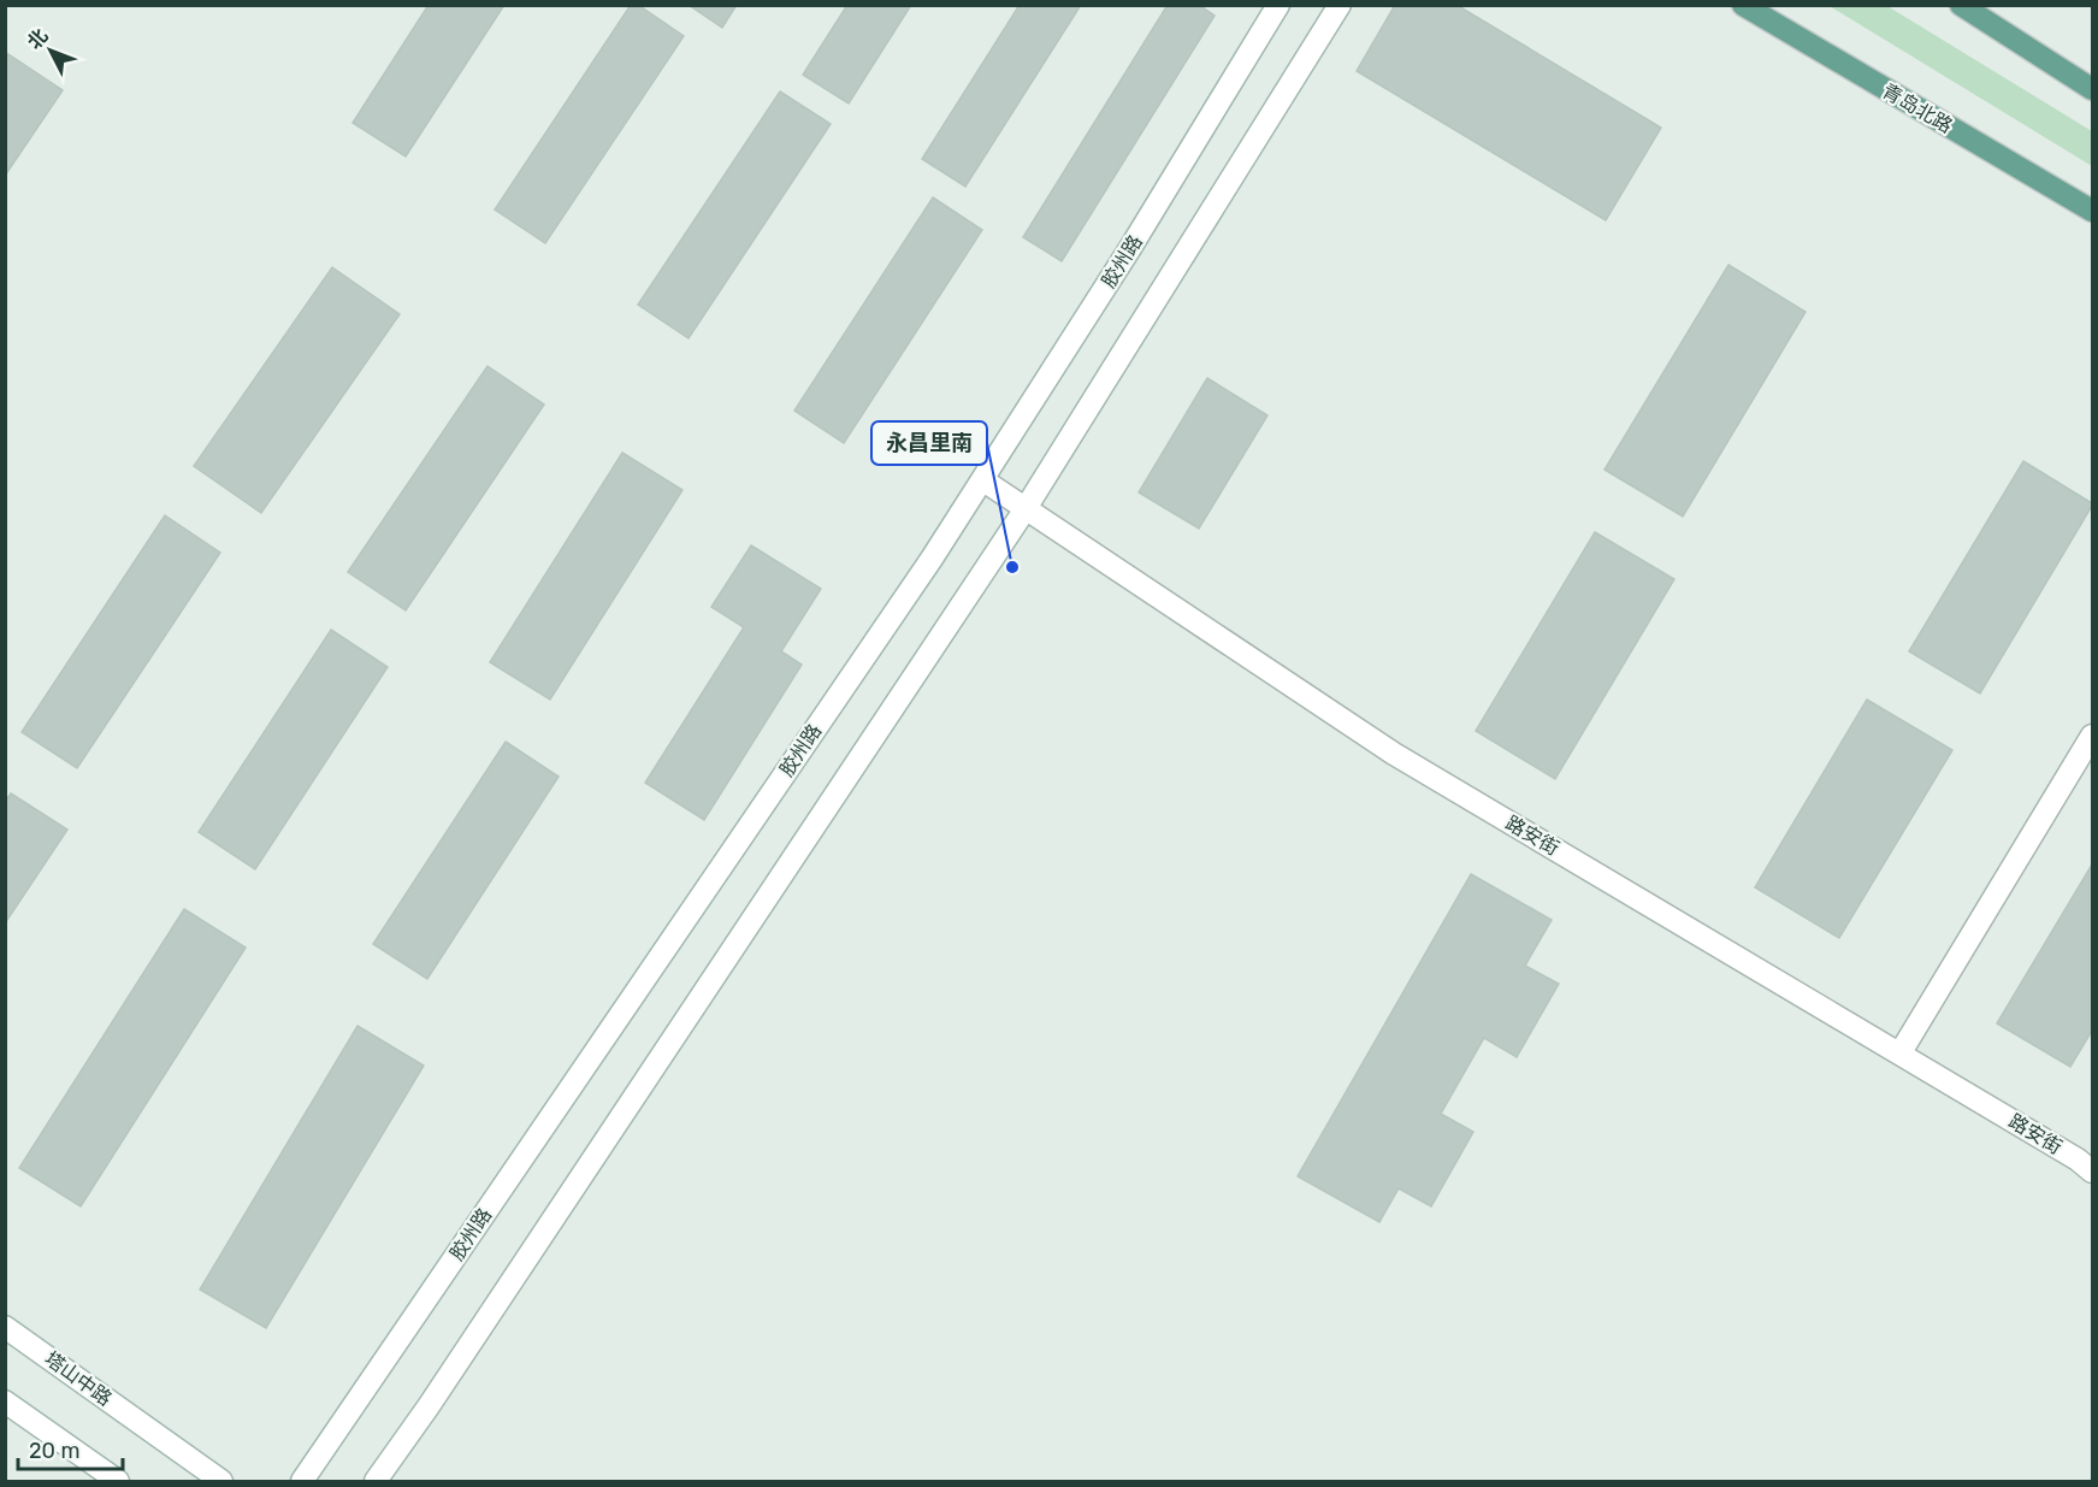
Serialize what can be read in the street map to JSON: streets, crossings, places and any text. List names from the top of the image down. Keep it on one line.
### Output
{"streets":{"main road":["青岛北路","胶州路","路安街","塔山中路"]},"crossings":[["胶州路","路安街"]],"places":["永昌里南"],"scale_bar":"20 m","north":"top left"}
